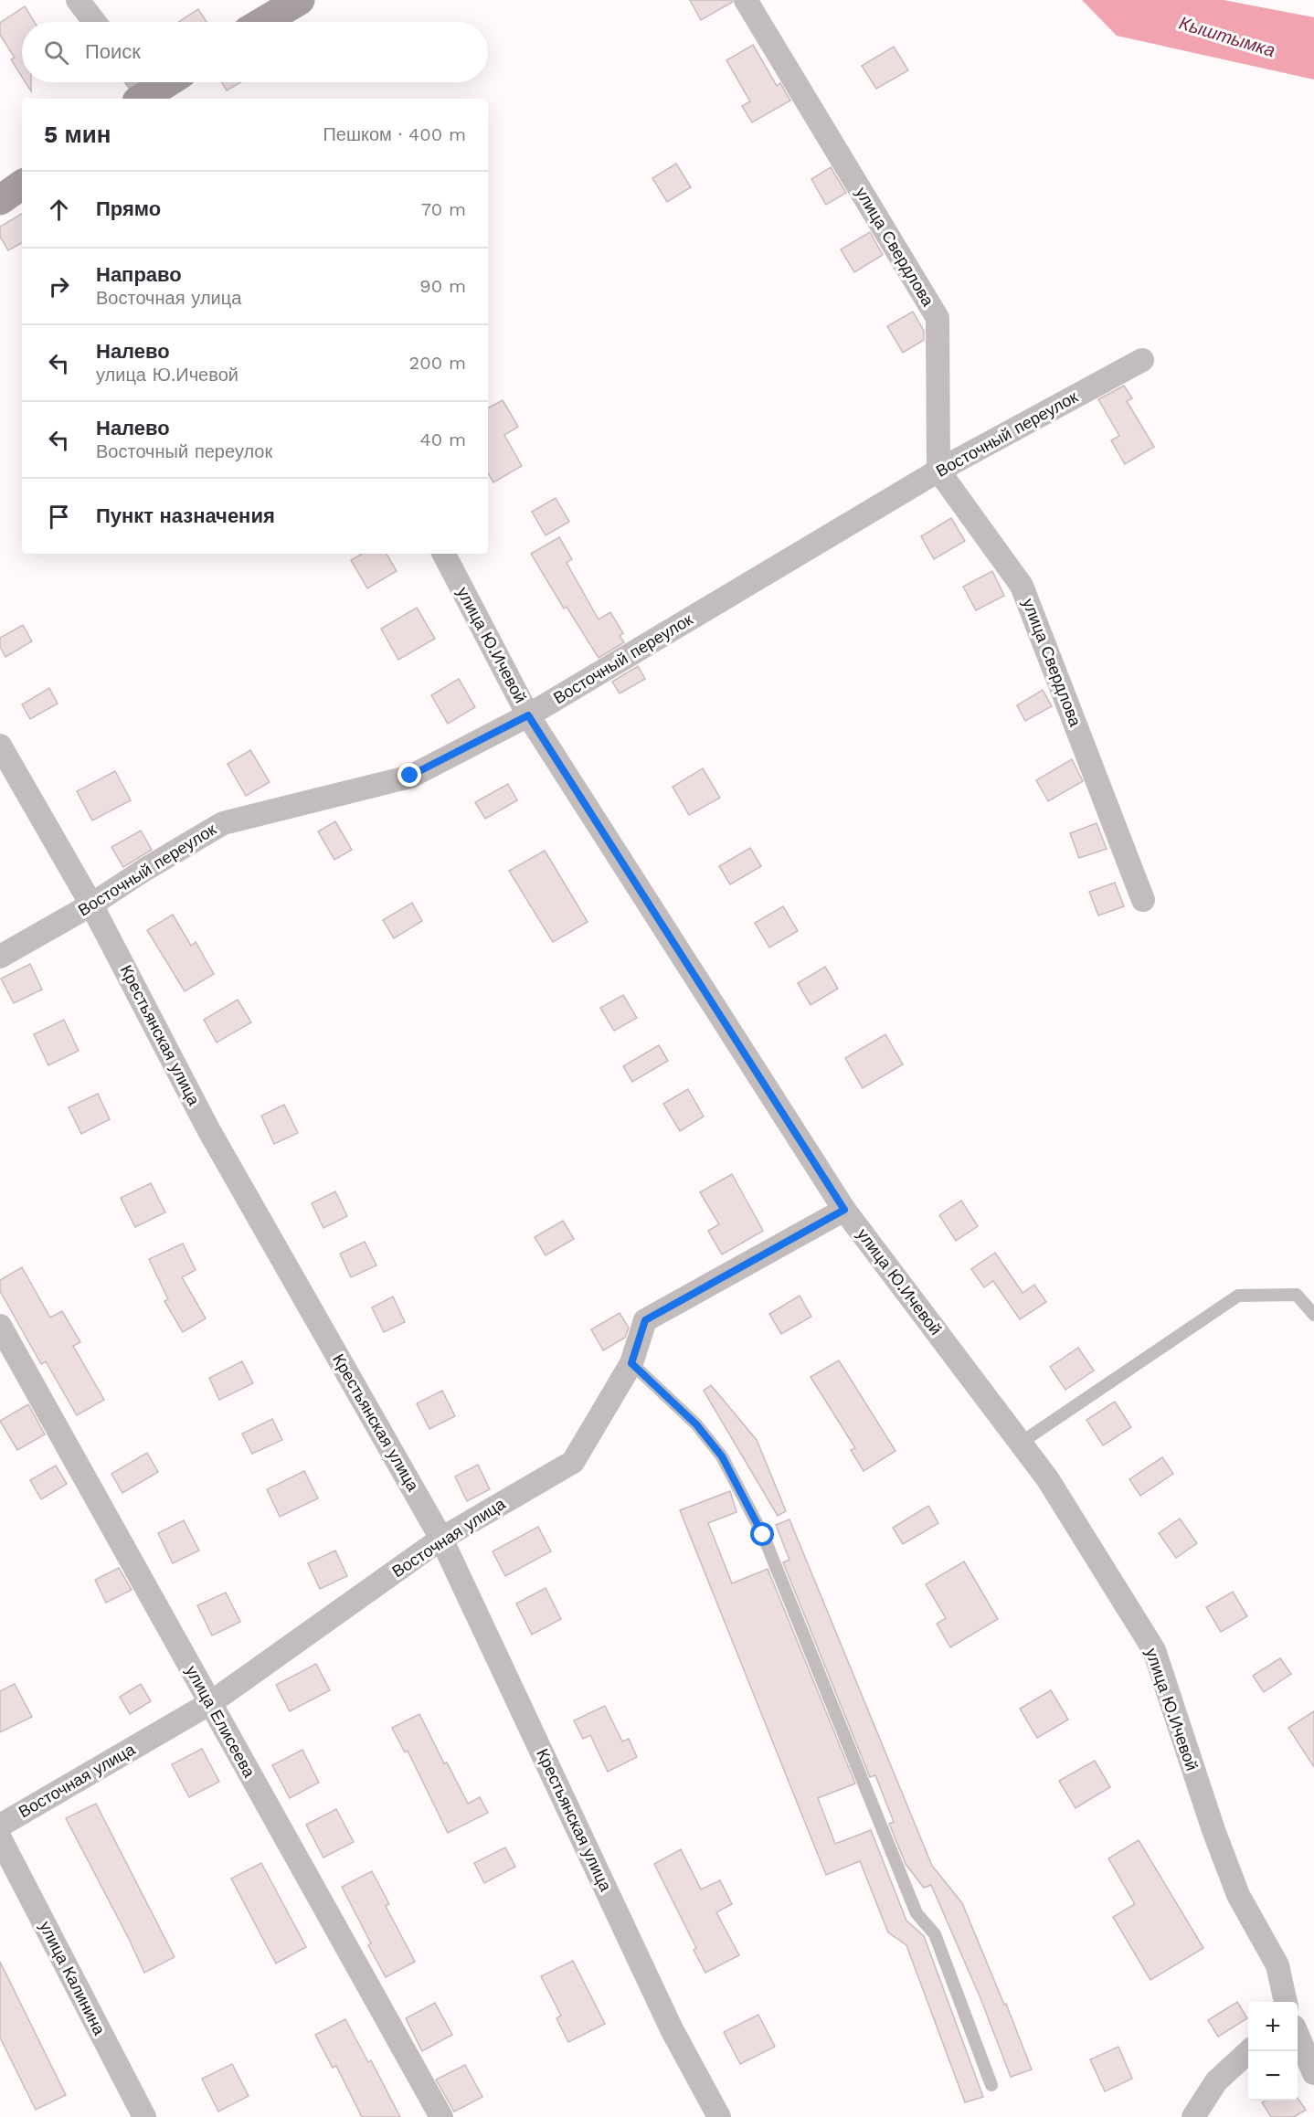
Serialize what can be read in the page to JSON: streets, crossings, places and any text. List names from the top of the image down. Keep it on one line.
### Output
{"streets":{"street":["улица Свердлова","Восточный переулок","улица Ю.Ичевой","Крестьянская улица","Восточная улица","улица Елисеева","улица Калинина"]},"crossings":[["улица Свердлова","Восточный переулок"],["Восточный переулок","улица Ю.Ичевой"],["Восточный переулок","Крестьянская улица"],["улица Ю.Ичевой","Восточная улица"],["Крестьянская улица","Восточная улица"],["Восточная улица","улица Елисеева"]],"water":["Кыштымка"],"page":{"search":"Поиск","heading":["5 мин","Пешком · 400 m"],"list":[["Прямо","70 m"],["Направо","Восточная улица","90 m"],["Налево","улица Ю.Ичевой","200 m"],["Налево","Восточный переулок","40 m"],"Пункт назначения"],"map_buttons":["+","−"]}}
